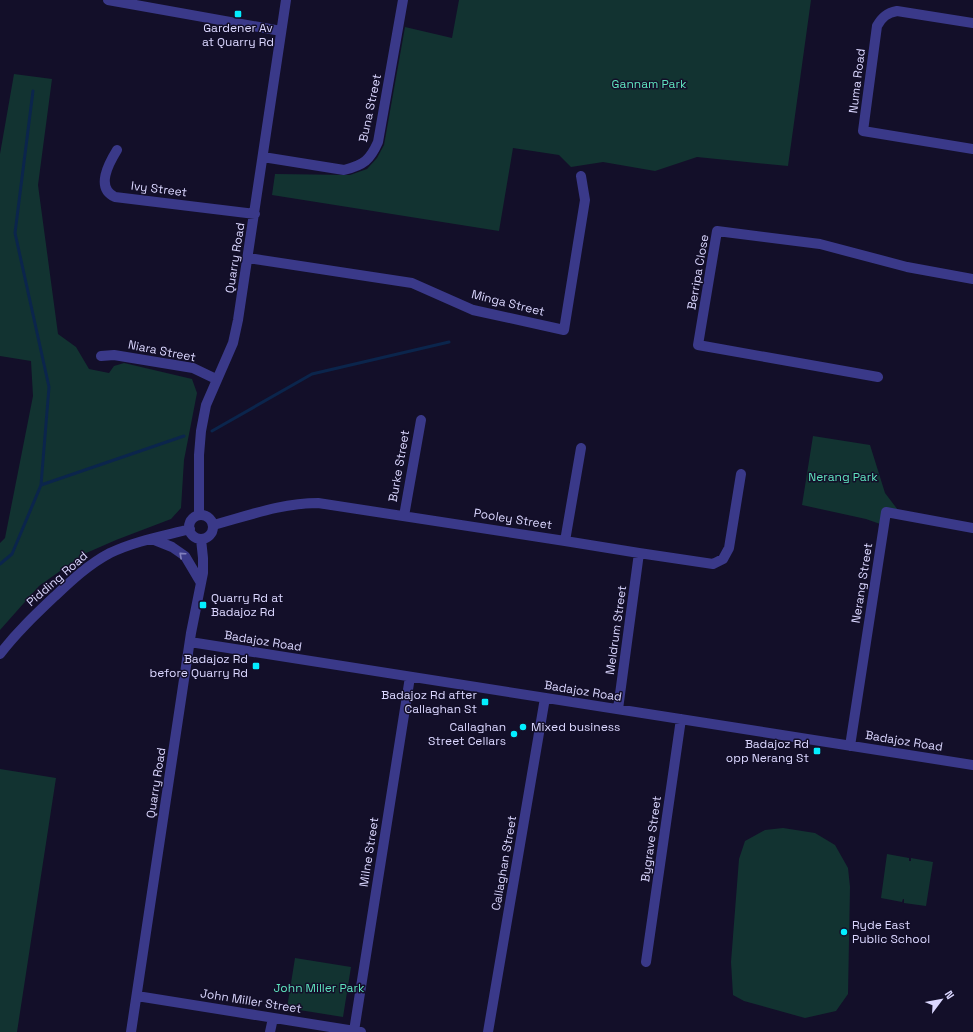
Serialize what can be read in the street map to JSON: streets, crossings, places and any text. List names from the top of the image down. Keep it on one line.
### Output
{"streets":{"street":["Numa Road","Buna Street","Ivy Street","Quarry Road","Berripa Close","Minga Street","Niara Street","Burke Street","Pooley Street","Pidding Road","Nerang Street","Meldrum Street","Badajoz Road","Bygrave Street","Milne Street","Callaghan Street","John Miller Street"]},"crossings":[["Buna Street","Quarry Road"],["Ivy Street","Quarry Road"],["Quarry Road","Minga Street"],["Quarry Road","Niara Street"],["Quarry Road","Pooley Street"],["Quarry Road","Pidding Road"],["Quarry Road","Badajoz Road"],["Quarry Road","John Miller Street"],["Burke Street","Pooley Street"],["Pooley Street","Pidding Road"],["Pooley Street","Meldrum Street"],["Nerang Street","Badajoz Road"],["Meldrum Street","Badajoz Road"],["Badajoz Road","Bygrave Street"],["Badajoz Road","Milne Street"],["Badajoz Road","Callaghan Street"],["Milne Street","John Miller Street"]],"parks":["Gannam Park","Nerang Park","John Miller Park"],"places":{"transit":["Gardener Av at Quarry Rd","Quarry Rd at Badajoz Rd","Badajoz Rd before Quarry Rd","Badajoz Rd after Callaghan St","Badajoz Rd opp Nerang St"],"other":["Mixed business","Callaghan Street Cellars","Ryde East Public School"]},"north":"top right"}
